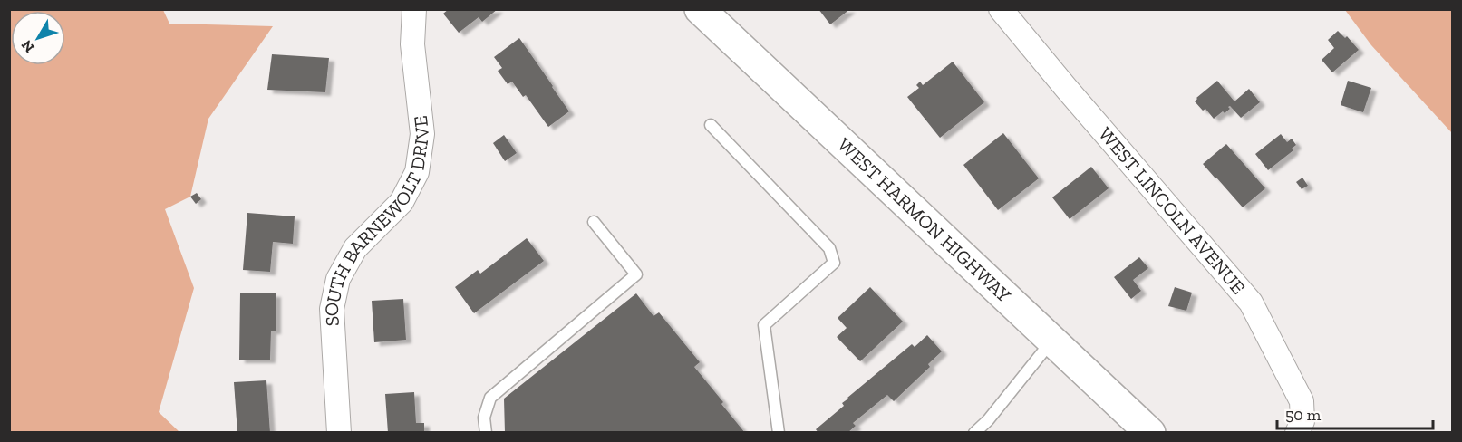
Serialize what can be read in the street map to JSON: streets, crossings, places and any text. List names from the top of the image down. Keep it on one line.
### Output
{"streets":{"main road":["WEST HARMON HIGHWAY"],"street":["WEST LINCOLN AVENUE","SOUTH BARNEWOLT DRIVE"]},"scale_bar":"50 m","north":"bottom left"}
